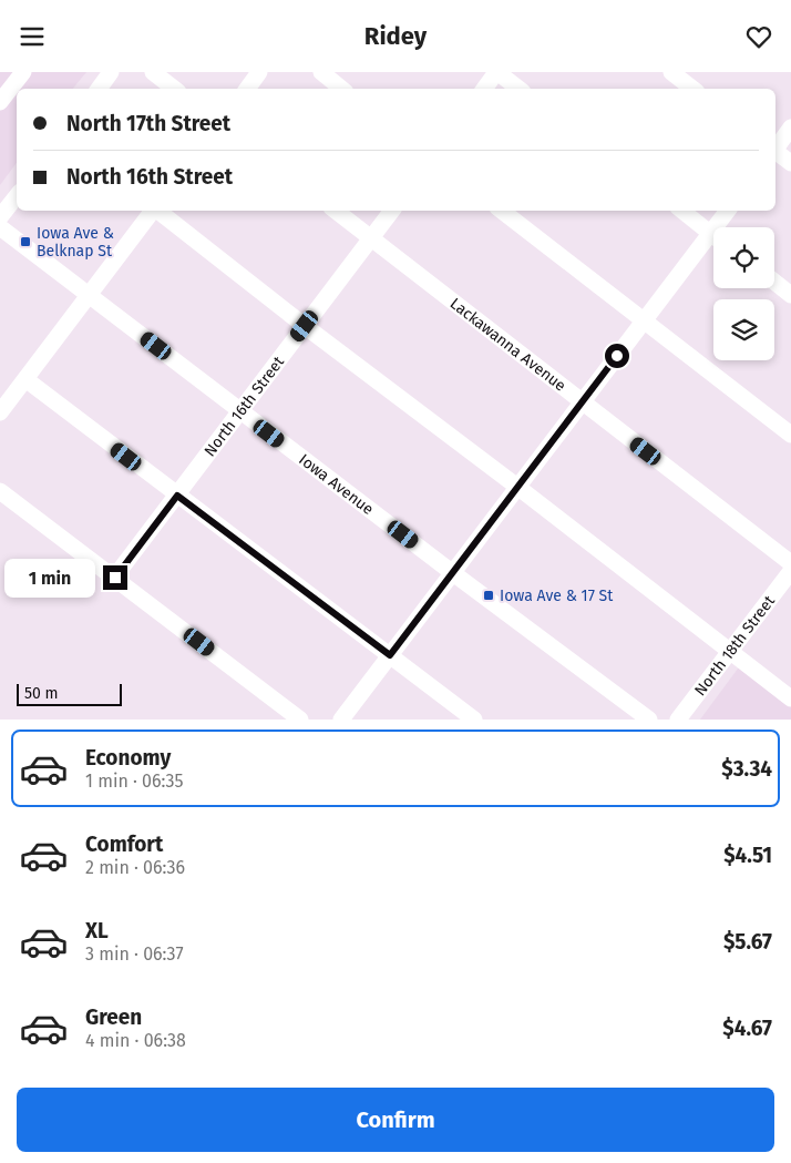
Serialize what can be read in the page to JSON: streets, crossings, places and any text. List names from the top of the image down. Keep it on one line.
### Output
{"streets":{"street":["Lackawanna Avenue","North 16th Street","Iowa Avenue","North 18th Street"]},"crossings":[["Lackawanna Avenue","North 16th Street"],["North 16th Street","Iowa Avenue"]],"places":{"transit":["Iowa Ave & Belknap St","Iowa Ave & 17 St"]},"scale_bar":"50 m","page":{"header":"Ridey","banner":["North 17th Street","North 16th Street"],"bubble":"1 min","scale":"50 m","list":[{"name":"Economy","note":"1 min · 06:35","value":"$3.34"},{"name":"Comfort","note":"2 min · 06:36","value":"$4.51"},{"name":"XL","note":"3 min · 06:37","value":"$5.67"},{"name":"Green","note":"4 min · 06:38","value":"$4.67"}],"buttons":"Confirm"}}
